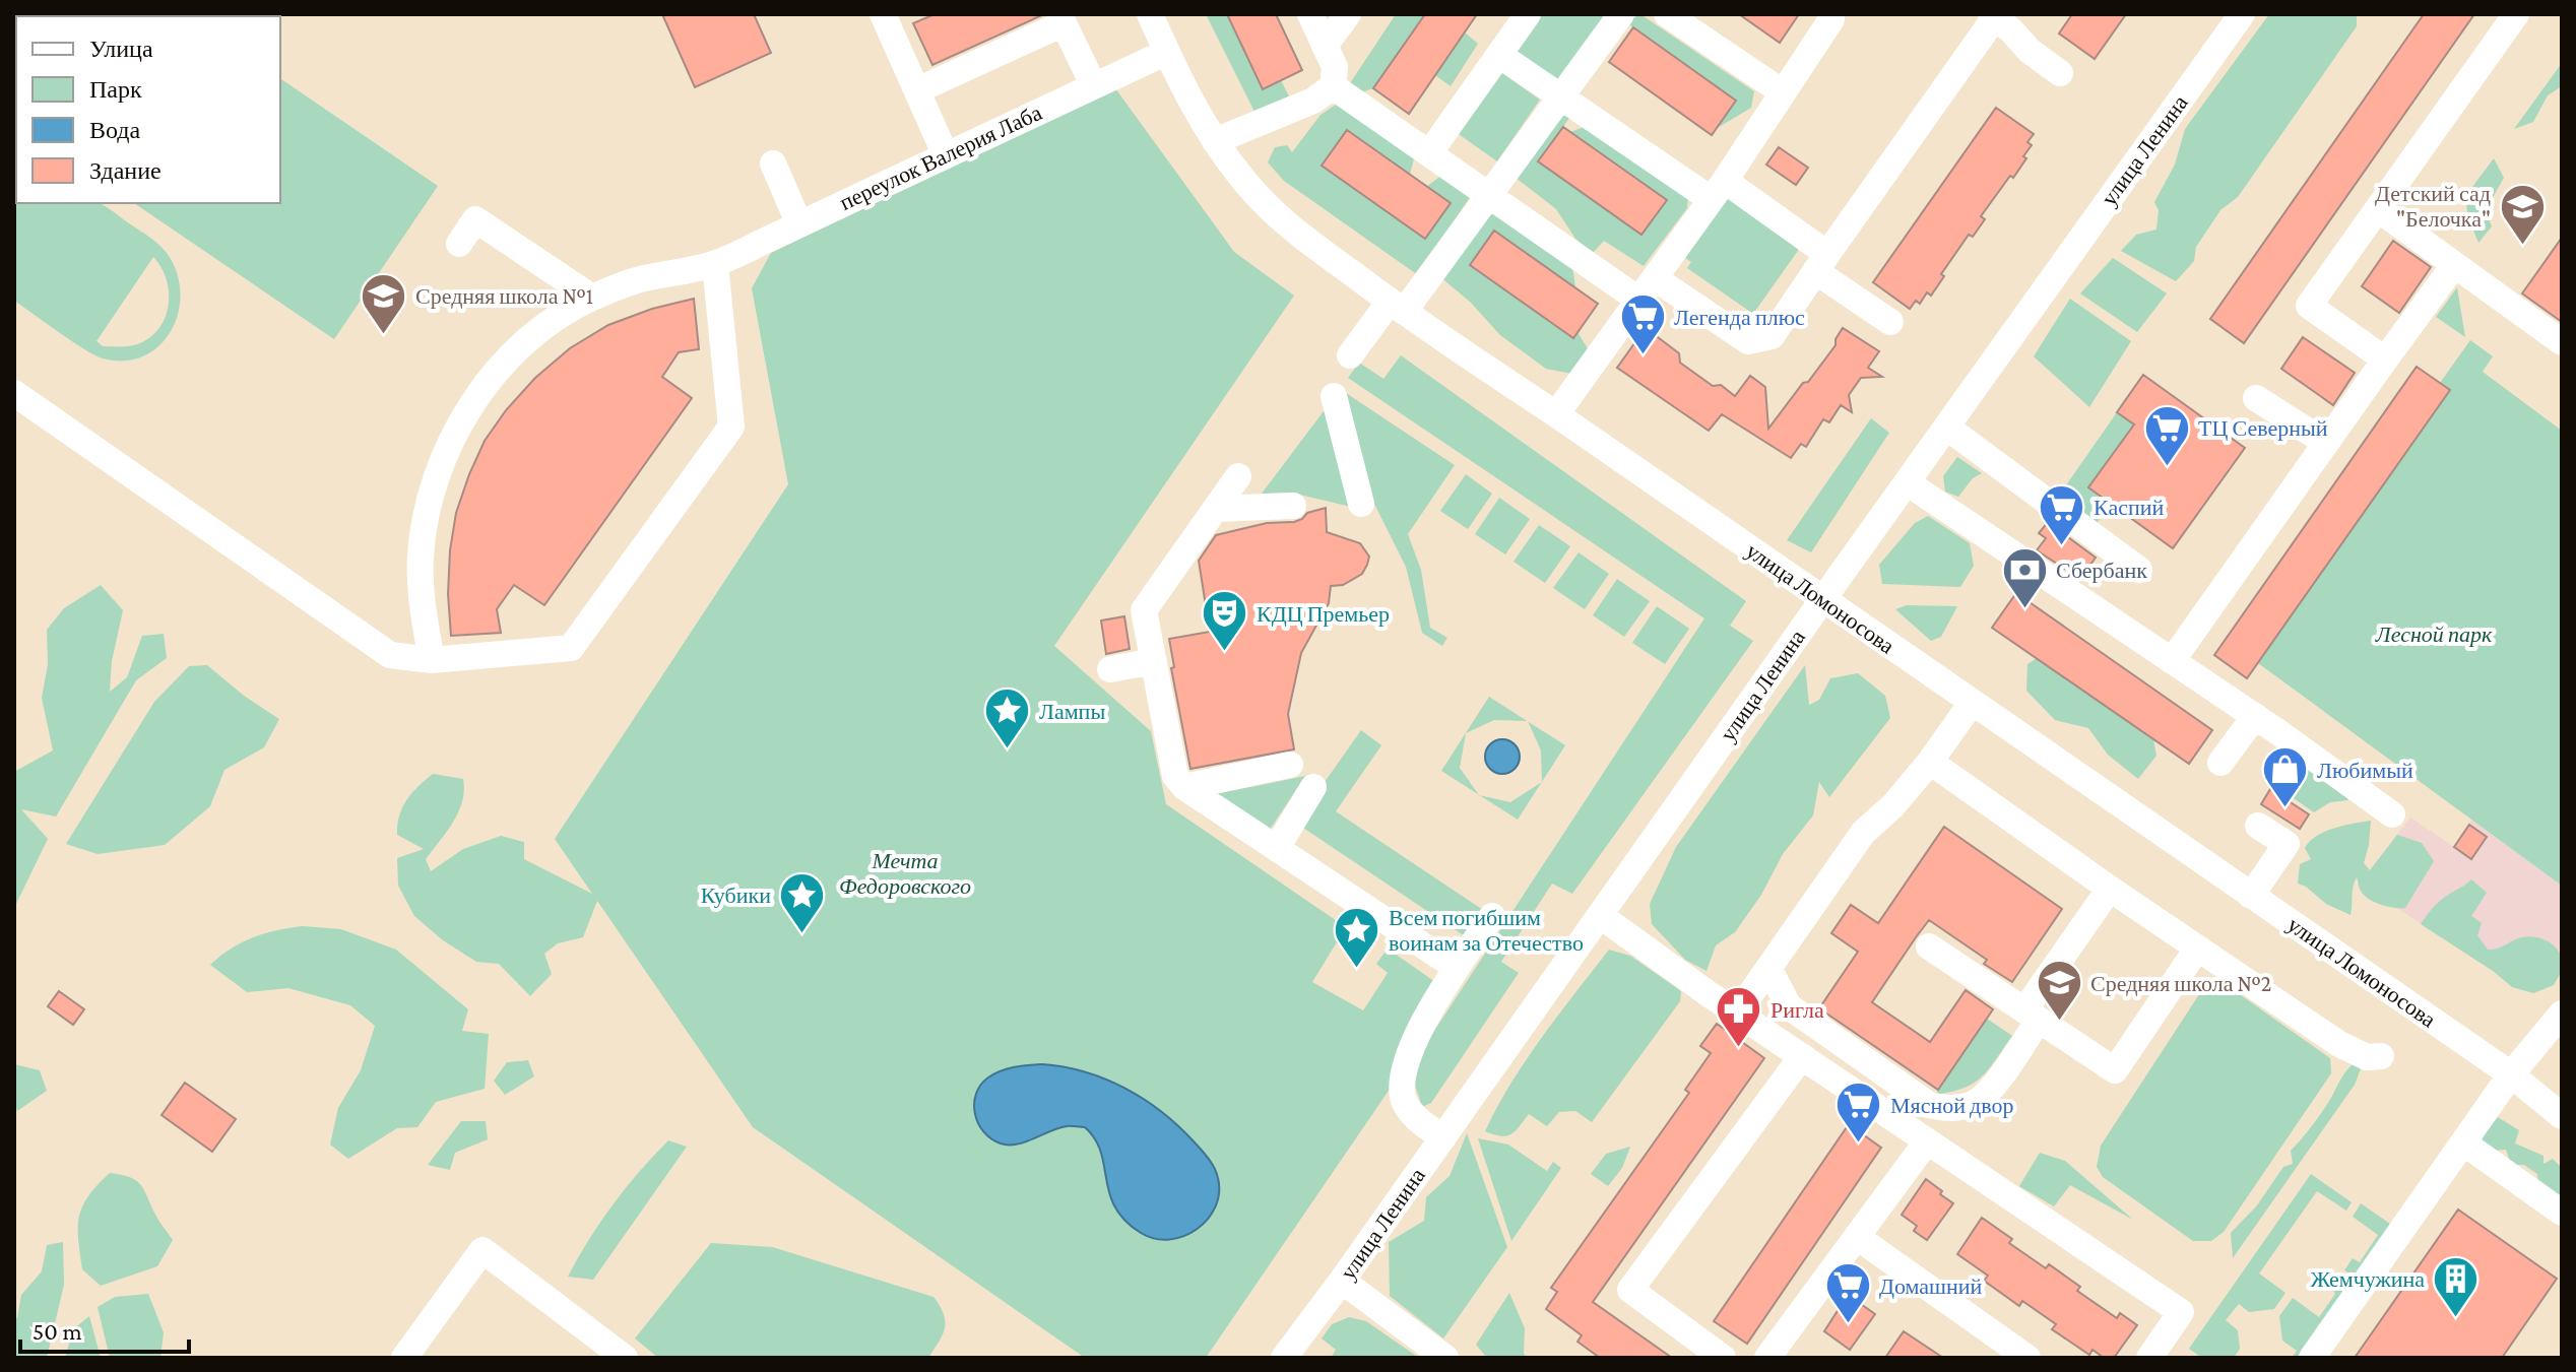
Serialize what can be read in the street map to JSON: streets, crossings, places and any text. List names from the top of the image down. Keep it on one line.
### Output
{"streets":{"street":["улица Ленина","переулок Валерия Лаба","улица Ломоносова"]},"crossings":[["улица Ленина","улица Ломоносова"],["переулок Валерия Лаба","улица Ломоносова"]],"parks":["Лесной парк","Мечта Федоровского"],"places":{"school or university":["Детский сад \"Белочка\"","Средняя школа №1","Средняя школа №2"],"supermarket":["Легенда плюс","ТЦ Северный","Каспий","Мясной двор","Домашний"],"bank":["Сбербанк"],"theatre":["КДЦ Премьер"],"place":["Лампы","Кубики","Всем погибшим воинам за Отечество"],"shop":["Любимый"],"pharmacy":["Ригла"],"building":["Жемчужина"]},"legend":["Улица","Парк","Вода","Здание"],"scale_bar":"50 m"}
